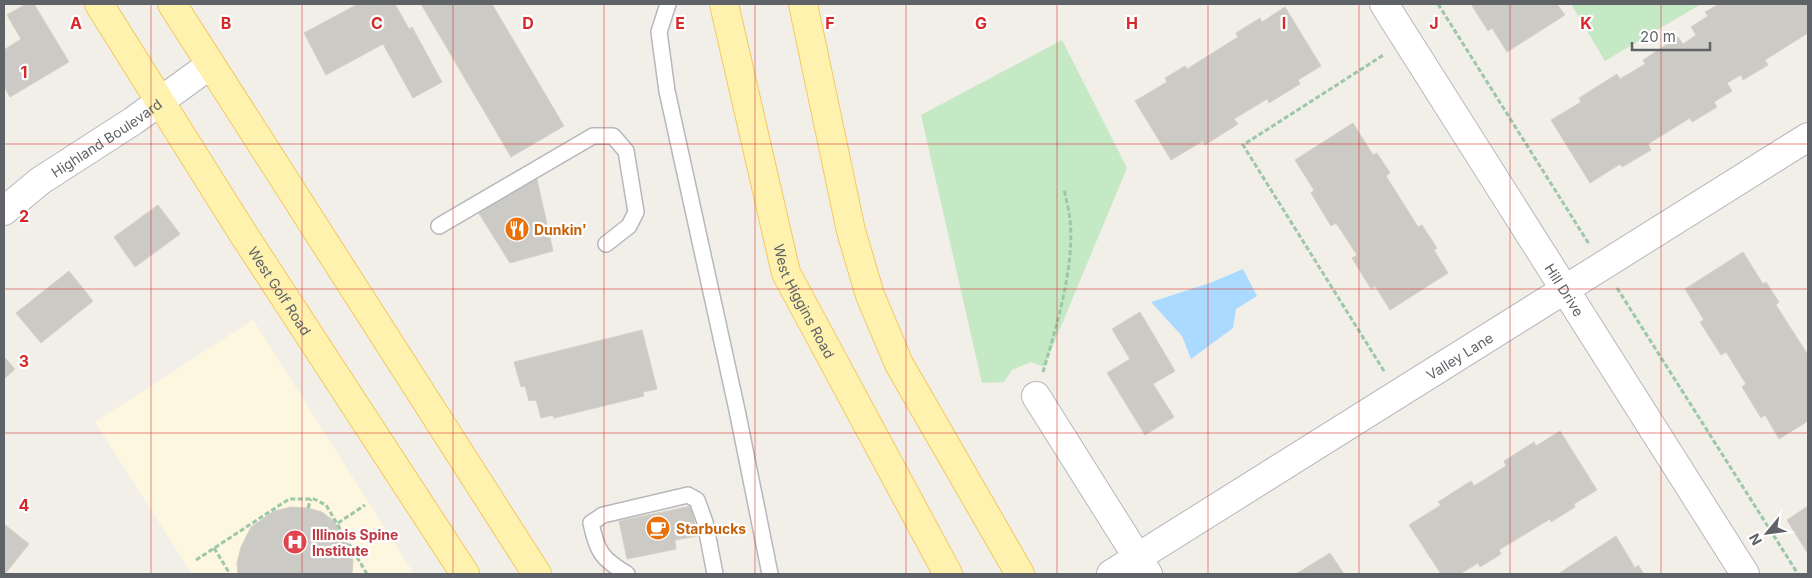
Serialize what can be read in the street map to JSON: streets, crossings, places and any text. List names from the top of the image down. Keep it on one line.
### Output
{"streets":{"main road":["West Golf Road","West Higgins Road"],"street":["Highland Boulevard","Hill Drive","Valley Lane"]},"crossings":[["Highland Boulevard","West Golf Road"],["Hill Drive","Valley Lane"]],"places":{"restaurant":["Dunkin'"],"cafe":["Starbucks"],"hospital":["Illinois Spine Institute"]},"scale_bar":"20 m","north":"bottom left","grid":{"columns":["A","B","C","D","E","F","G","H","I","J","K"],"rows":["1","2","3","4"]}}
